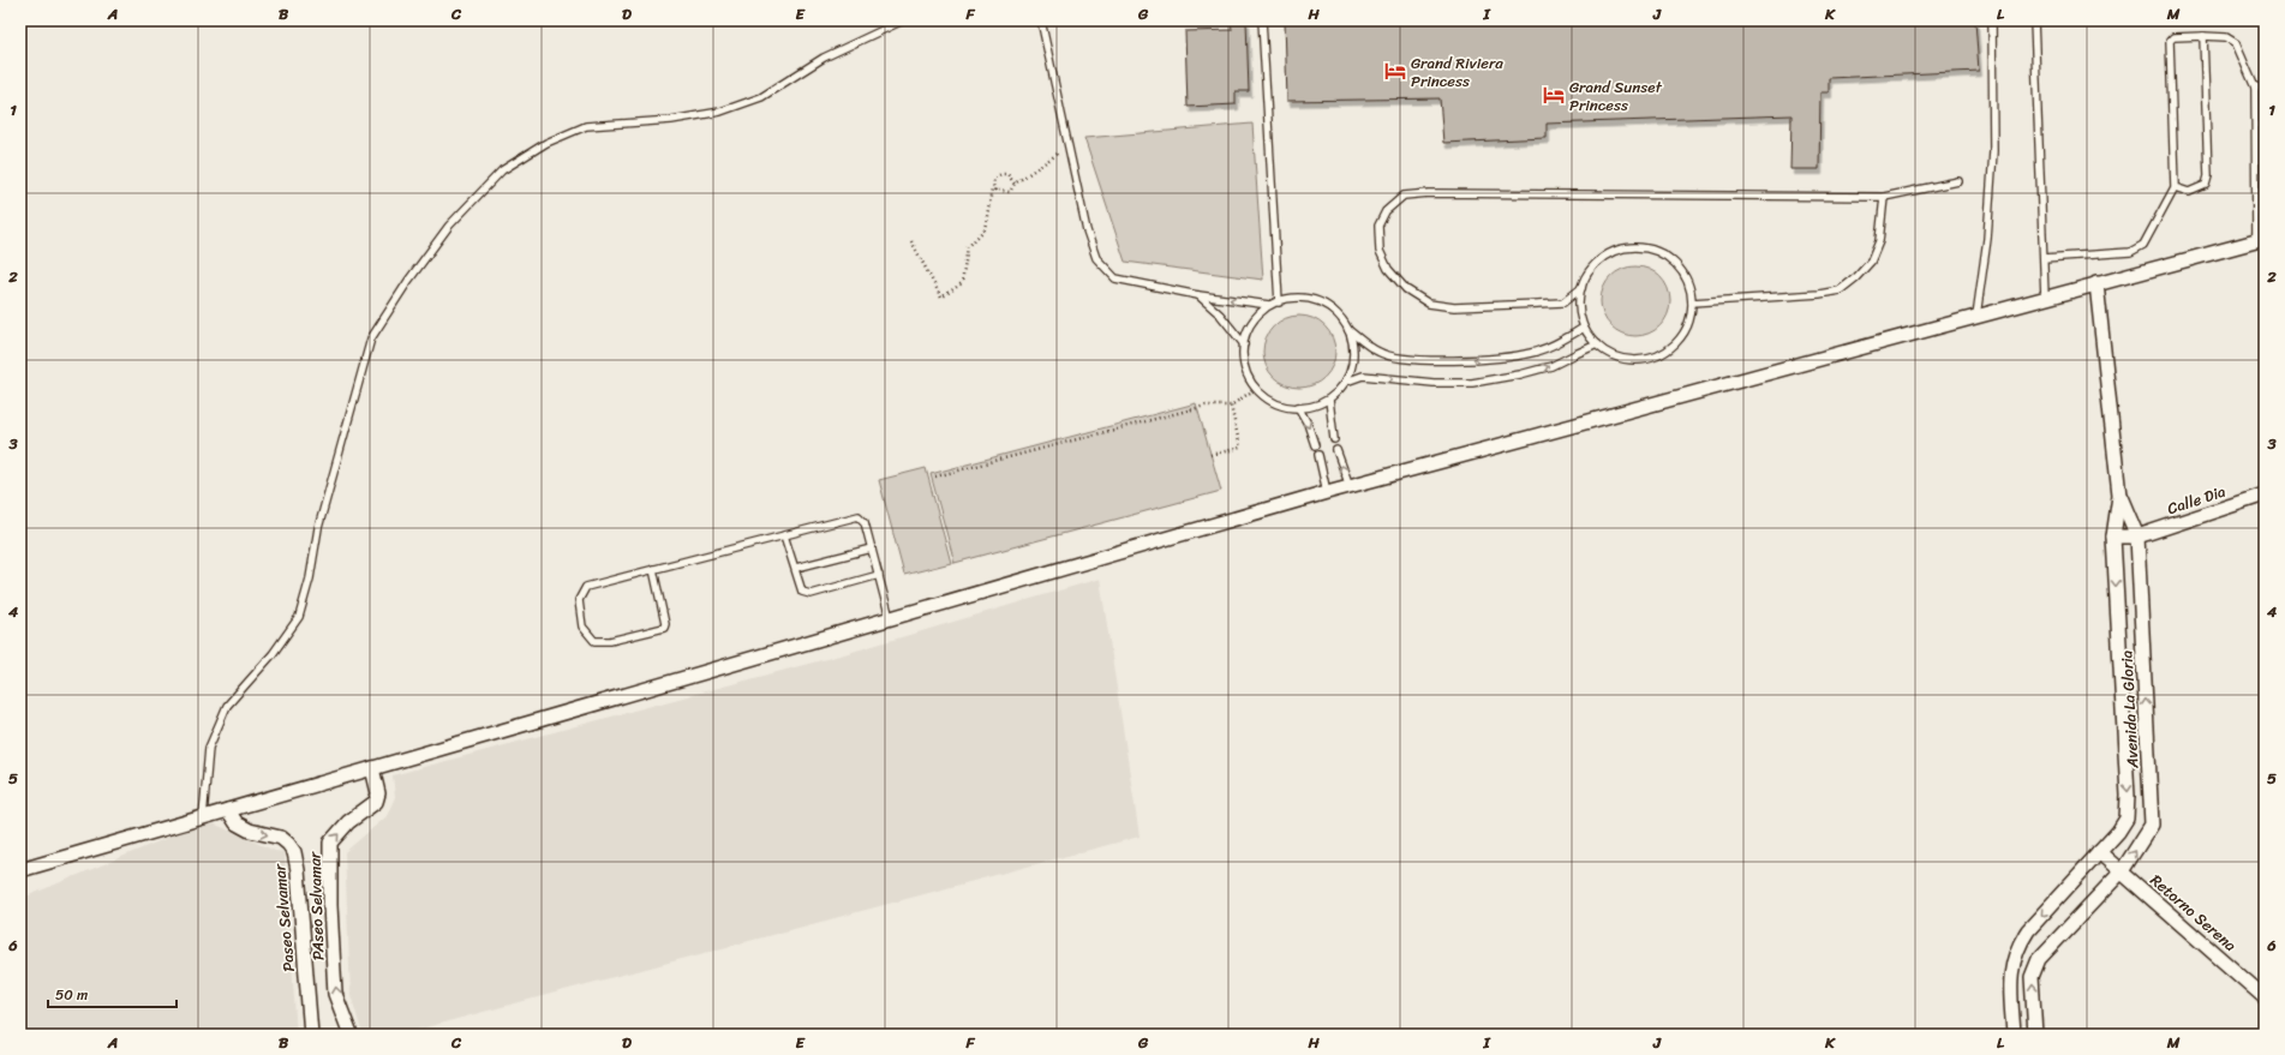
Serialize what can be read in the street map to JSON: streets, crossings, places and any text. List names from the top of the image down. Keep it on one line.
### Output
{"streets":{"street":["Calle Dia","Avenida La Gloria","PAseo Selvamar","Retorno Serena","Paseo Selvamar"]},"crossings":[["Calle Dia","Avenida La Gloria"],["Avenida La Gloria","Retorno Serena"]],"one_way":["PAseo Selvamar","Paseo Selvamar"],"places":{"hotel":["Grand Riviera Princess","Grand Sunset Princess"]},"scale_bar":"50 m","grid":{"columns":["A","B","C","D","E","F","G","H","I","J","K","L","M"],"rows":["1","2","3","4","5","6"]}}
